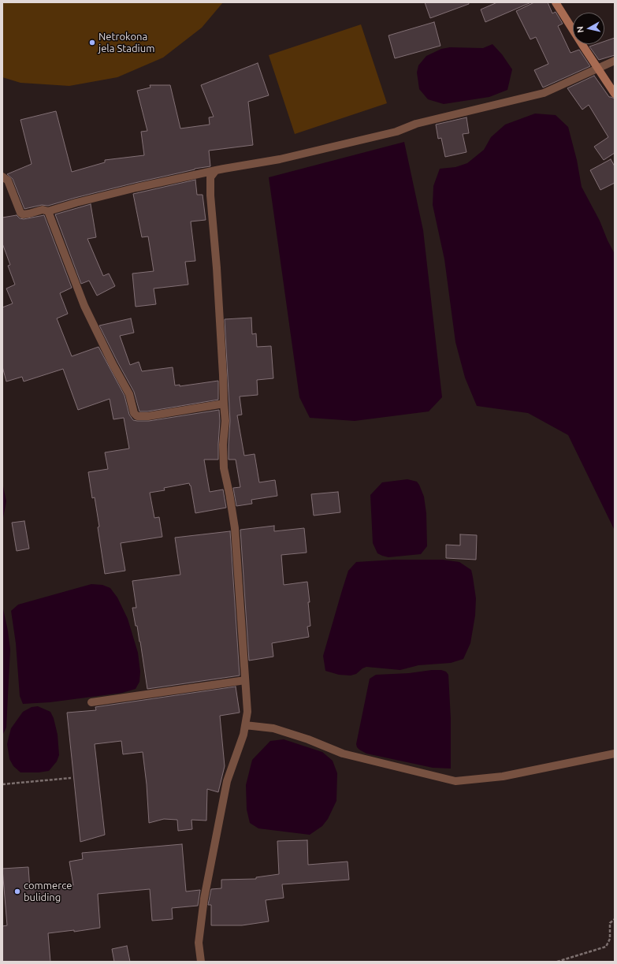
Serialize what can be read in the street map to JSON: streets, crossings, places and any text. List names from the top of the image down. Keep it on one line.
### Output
{"places":["Netrokona jela Stadium","commerce buliding"],"north":"left"}
